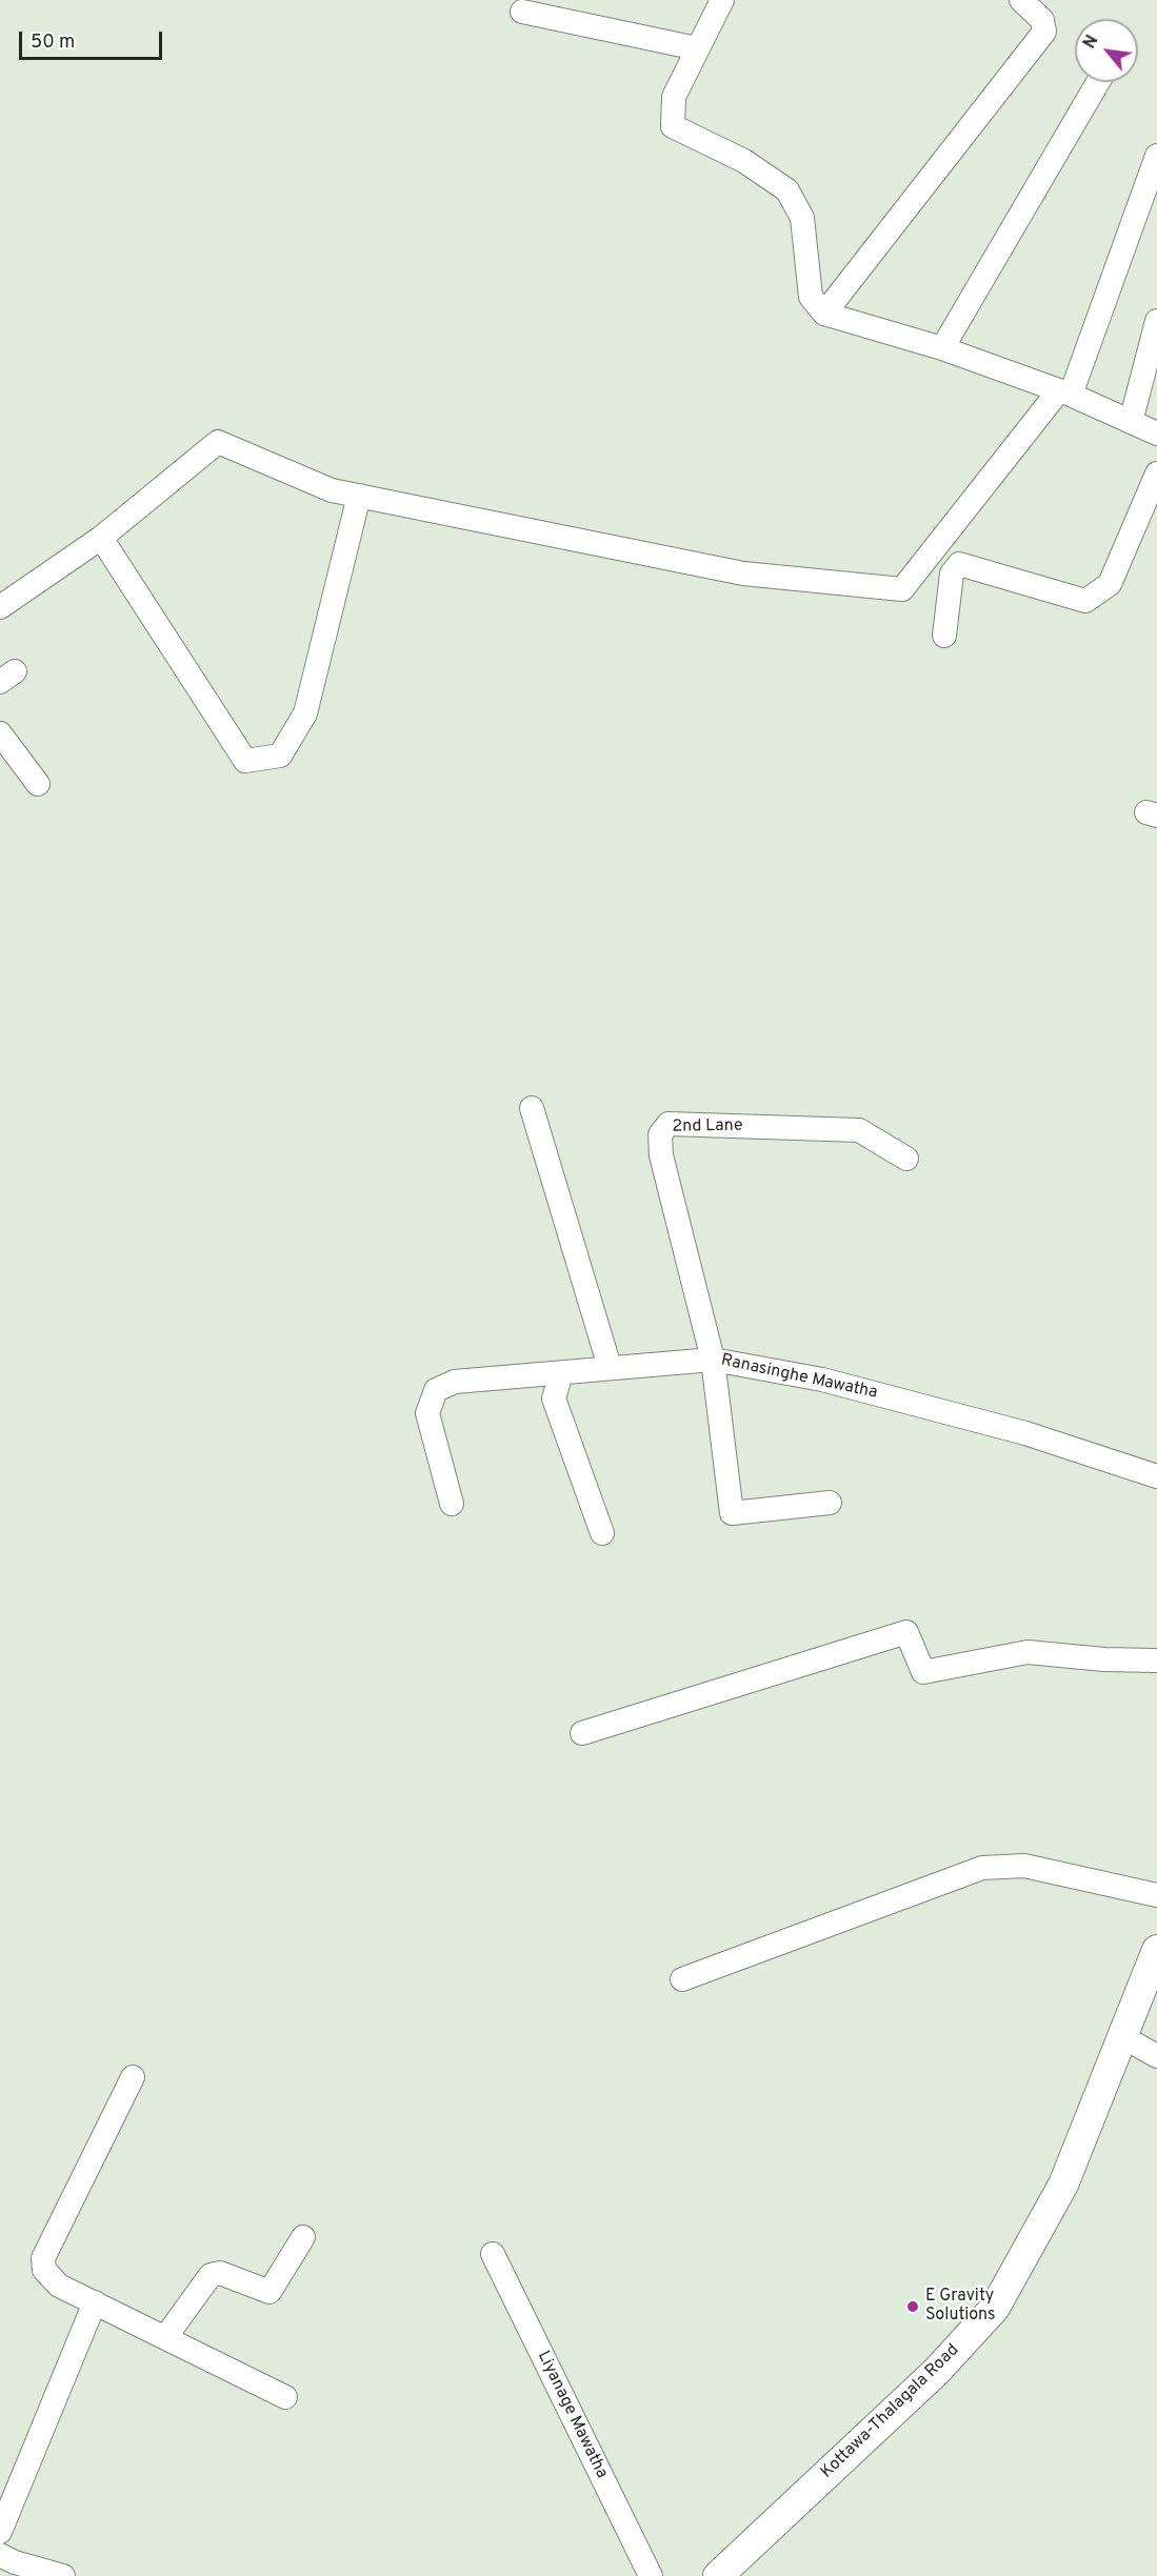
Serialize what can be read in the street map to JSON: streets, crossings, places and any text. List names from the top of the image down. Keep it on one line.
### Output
{"streets":{"main road":["Kottawa-Thalagala Road"],"street":["2nd Lane","Ranasinghe Mawatha","Liyanage Mawatha"]},"crossings":[["2nd Lane","Ranasinghe Mawatha"]],"places":["E Gravity Solutions"],"scale_bar":"50 m","north":"top left"}
